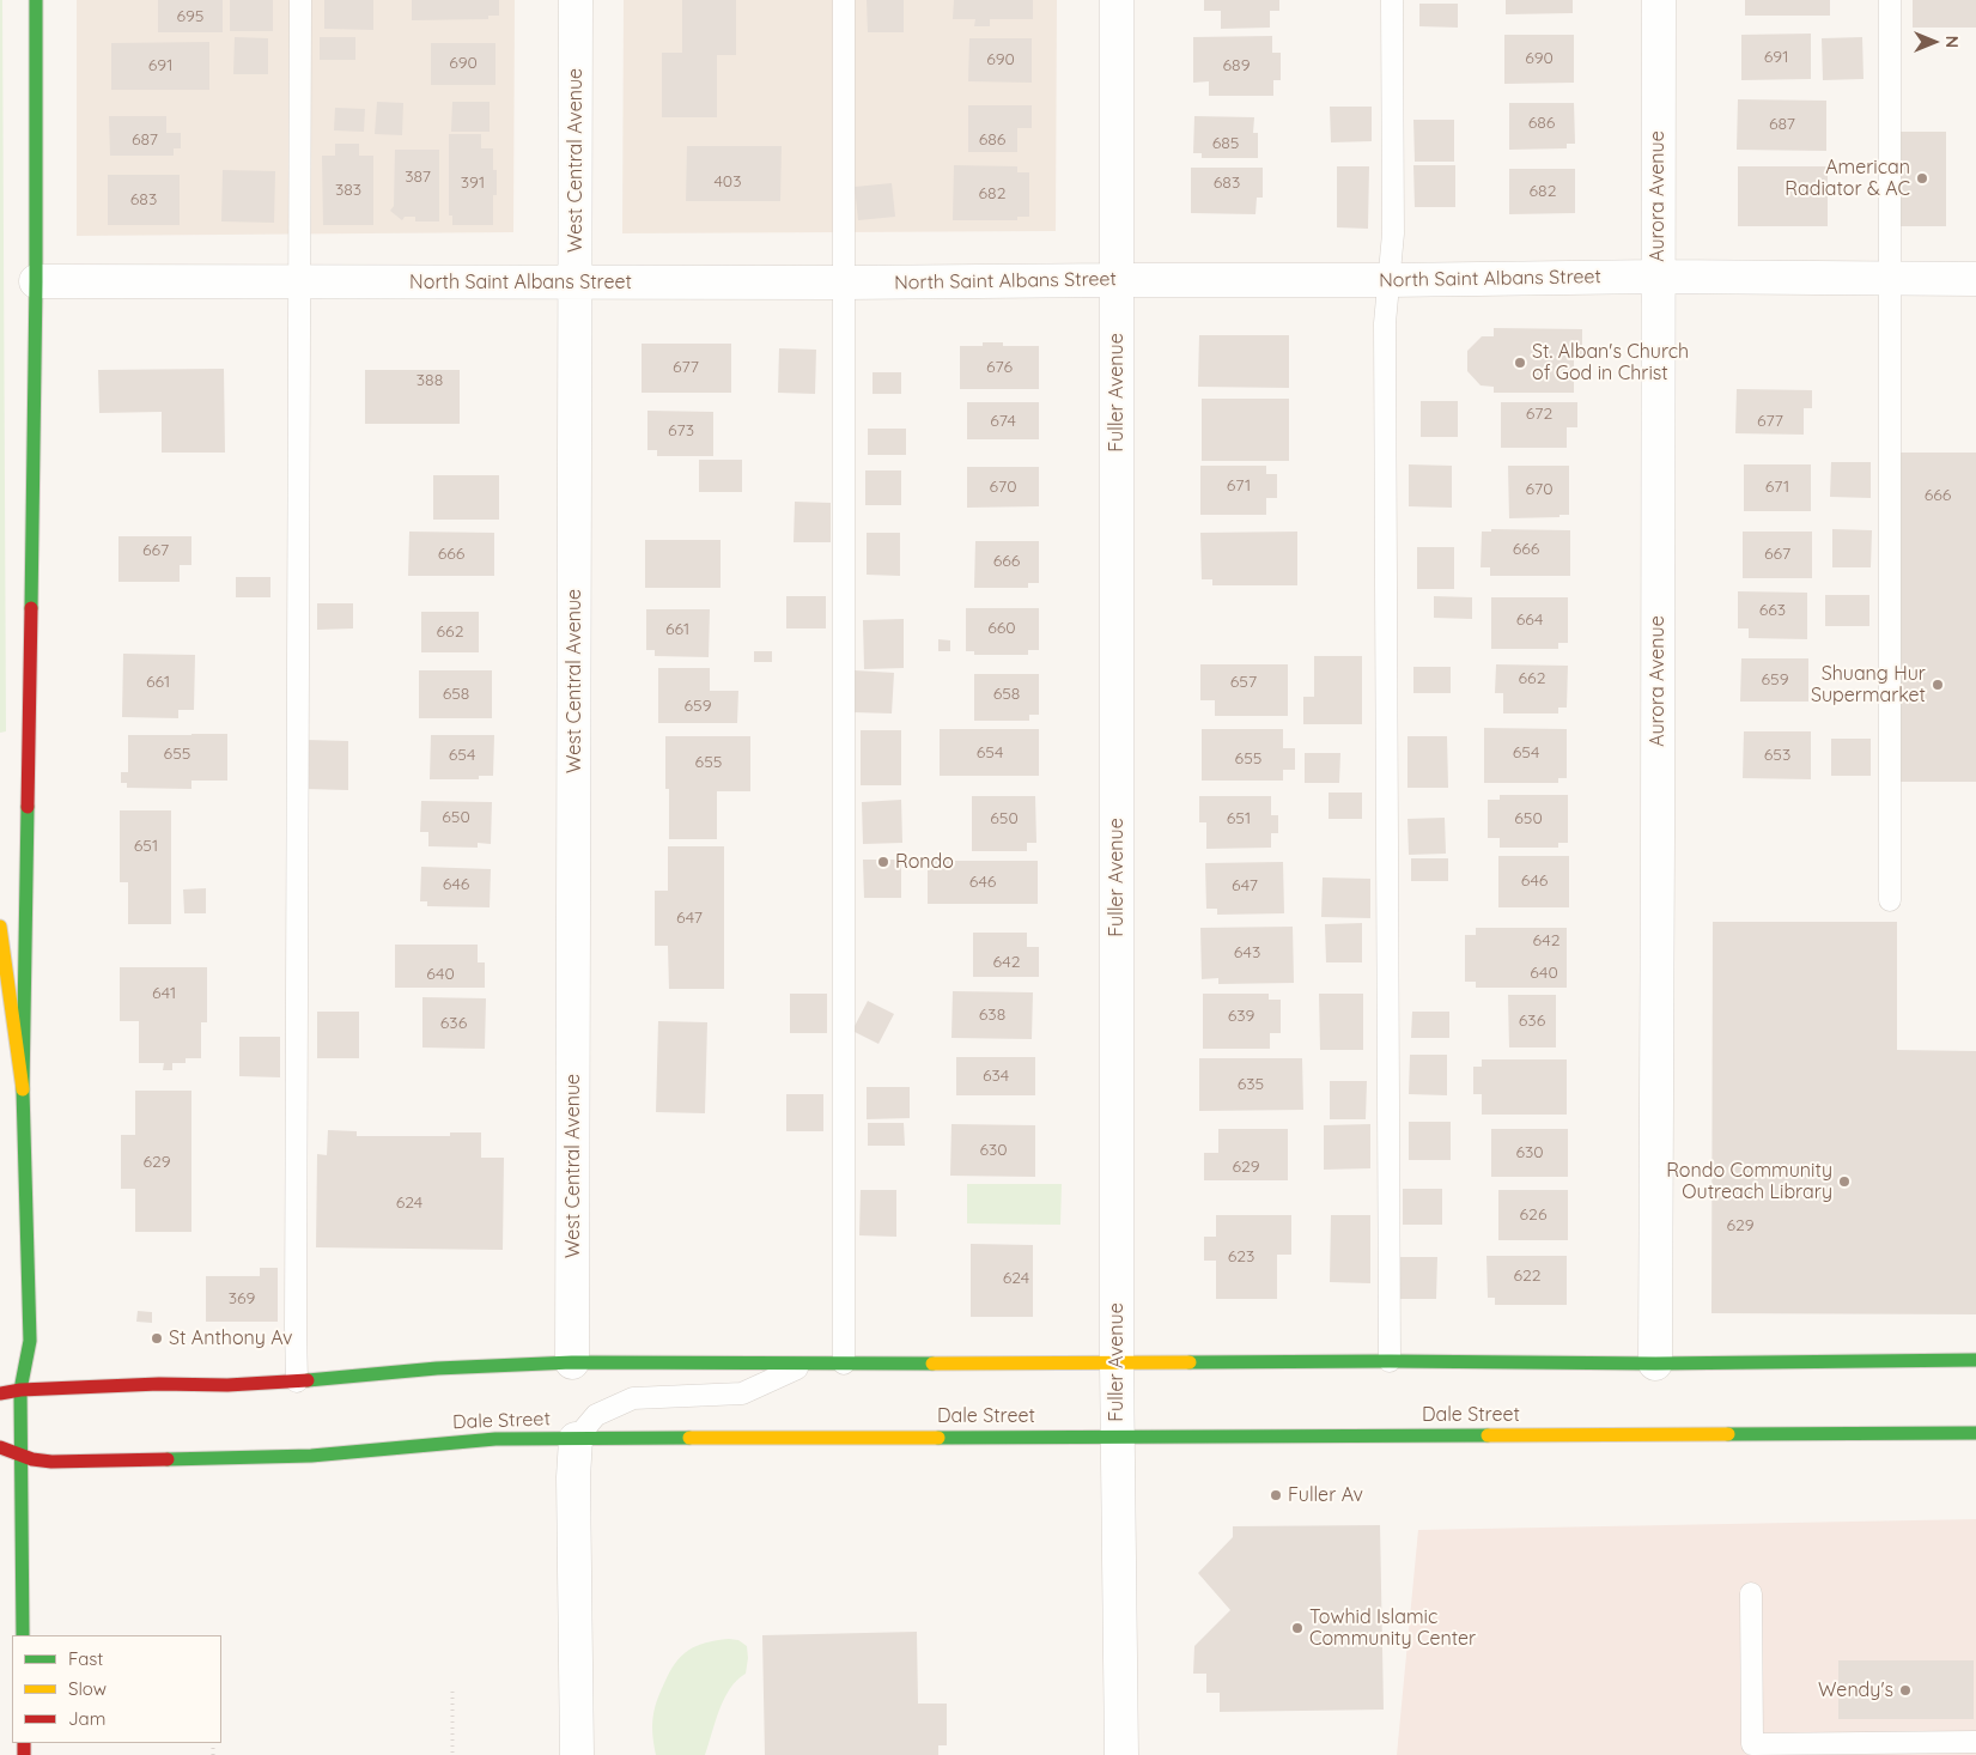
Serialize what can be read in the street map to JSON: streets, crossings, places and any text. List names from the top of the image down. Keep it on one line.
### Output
{"streets":{"main road":["Dale Street"],"street":["West Central Avenue","Aurora Avenue","North Saint Albans Street","Fuller Avenue"]},"crossings":[["West Central Avenue","North Saint Albans Street"],["Aurora Avenue","North Saint Albans Street"],["North Saint Albans Street","Fuller Avenue"],["Fuller Avenue","Dale Street"]],"places":["American Radiator & AC","St. Alban's Church of God in Christ","Shuang Hur Supermarket","Rondo","Rondo Community Outreach Library","St Anthony Av","Fuller Av","Towhid Islamic Community Center","Wendy's"],"house_numbers":["695","691","690","690","690","691","689","686","687","687","686","685","387","403","391","683","383","682","682","683","677","676","388","672","674","677","673","671","670","671","670","666","666","667","666","667","666","663","664","660","661","662","662","659","661","657","658","658","659","654","654","655","654","653","655","655","650","650","651","650","651","646","646","646","647","647","642","643","642","640","640","641","638","639","636","636","634","635","630","630","629","629","624","626","629","623","622","624","369"],"legend":["Fast","Slow","Jam"],"north":"right"}
